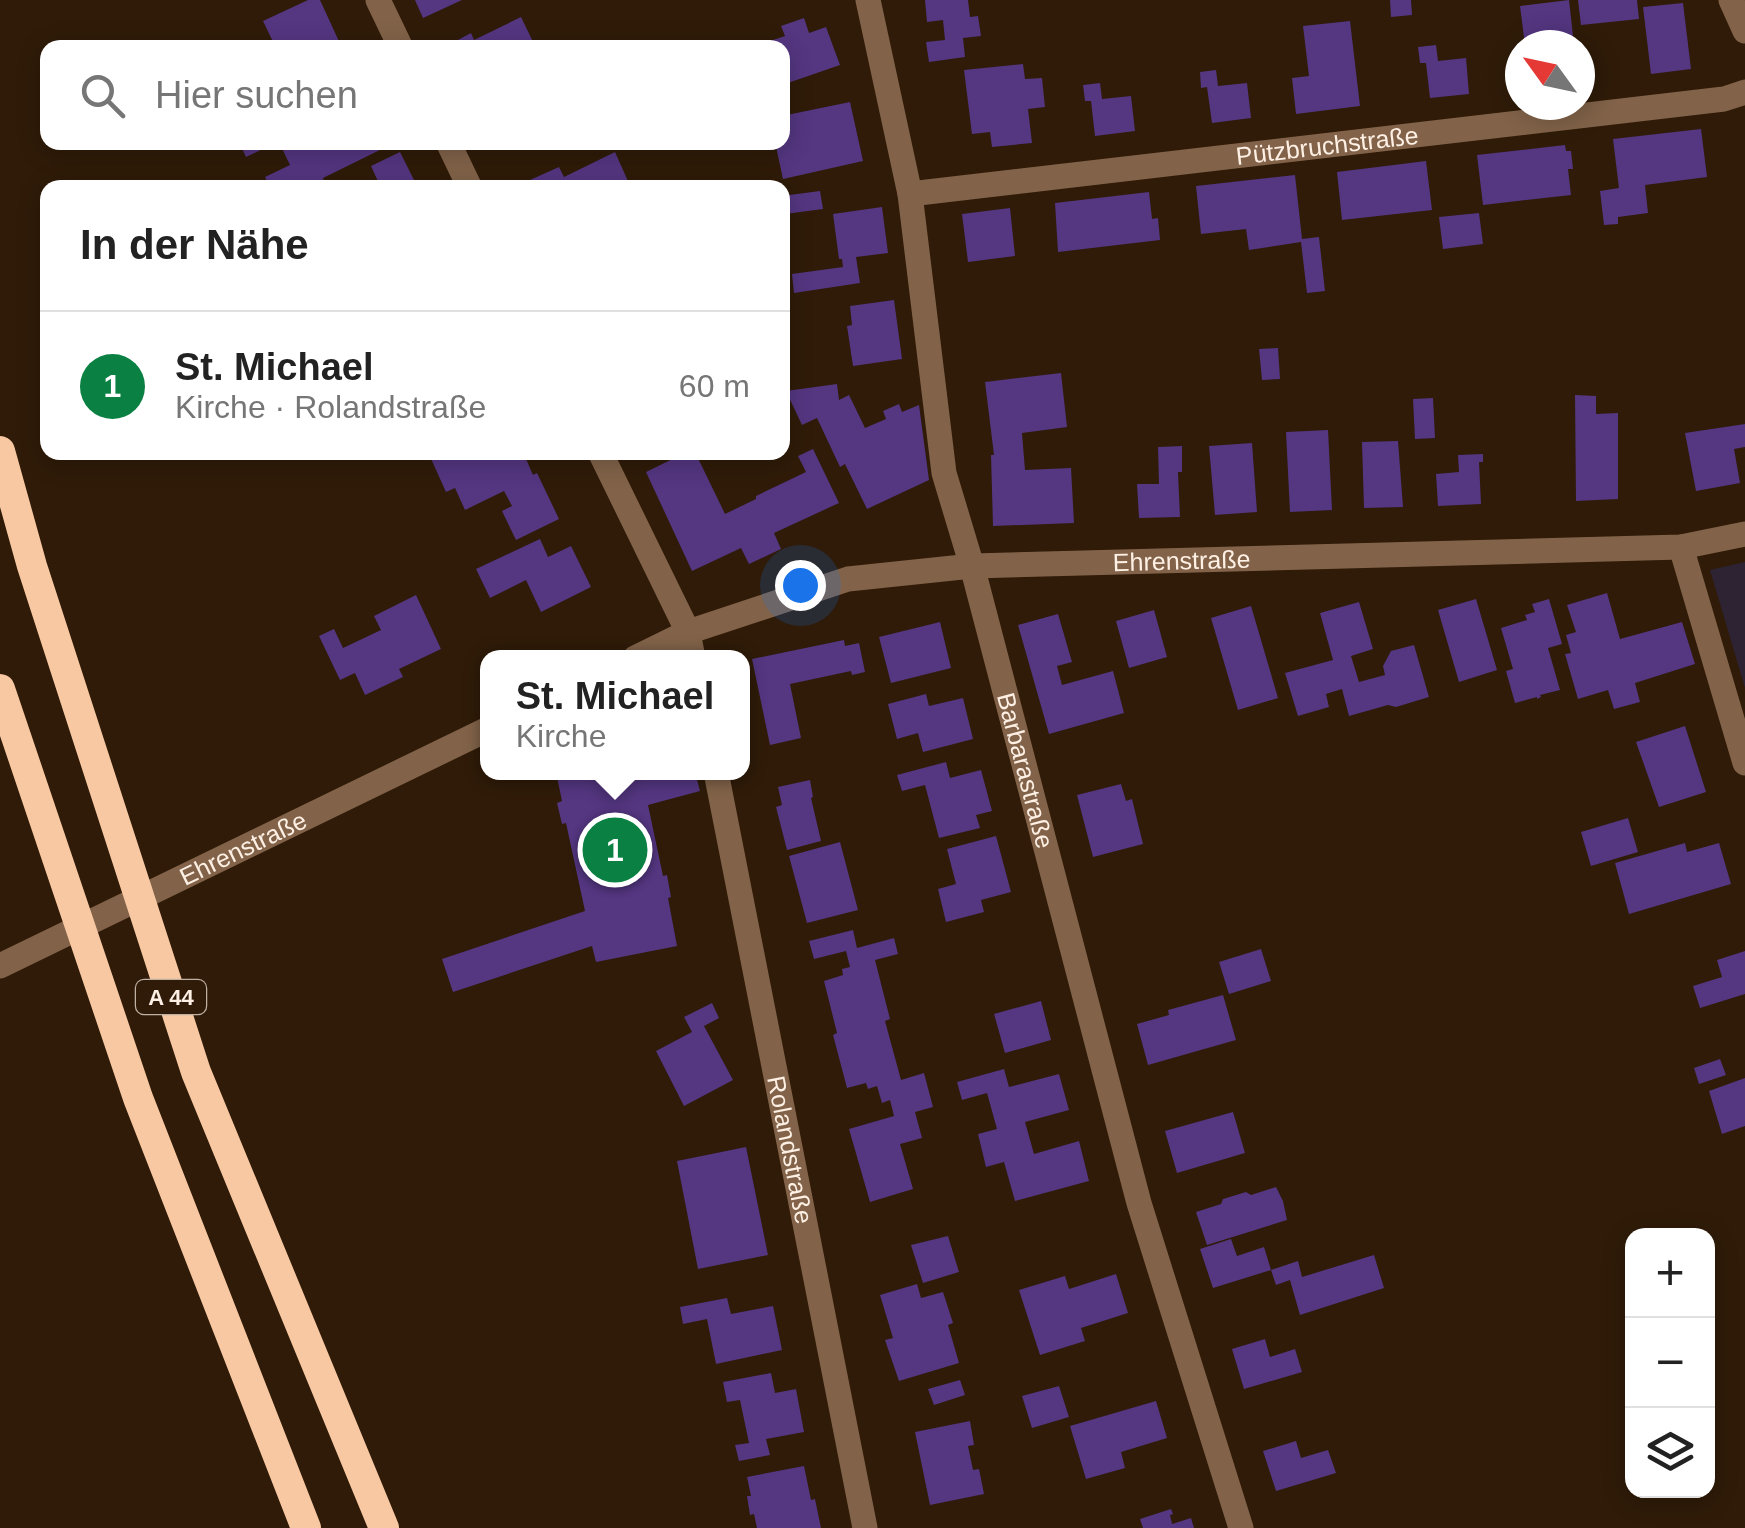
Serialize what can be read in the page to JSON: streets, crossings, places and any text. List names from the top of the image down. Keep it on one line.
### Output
{"streets":{"highway":["A 44"],"street":["Pützbruchstraße","Ehrenstraße","Barbarastraße","Rolandstraße"]},"crossings":[["Pützbruchstraße","Barbarastraße"],["Ehrenstraße","Barbarastraße"]],"north":"top left","page":{"search":"Hier suchen","heading":"In der Nähe","list":[{"mark":"1","name":"St. Michael","note":"Kirche · Rolandstraße","value":"60 m"}],"popup":["St. Michael","Kirche"],"pins":"1","map_buttons":["+","−"]}}
